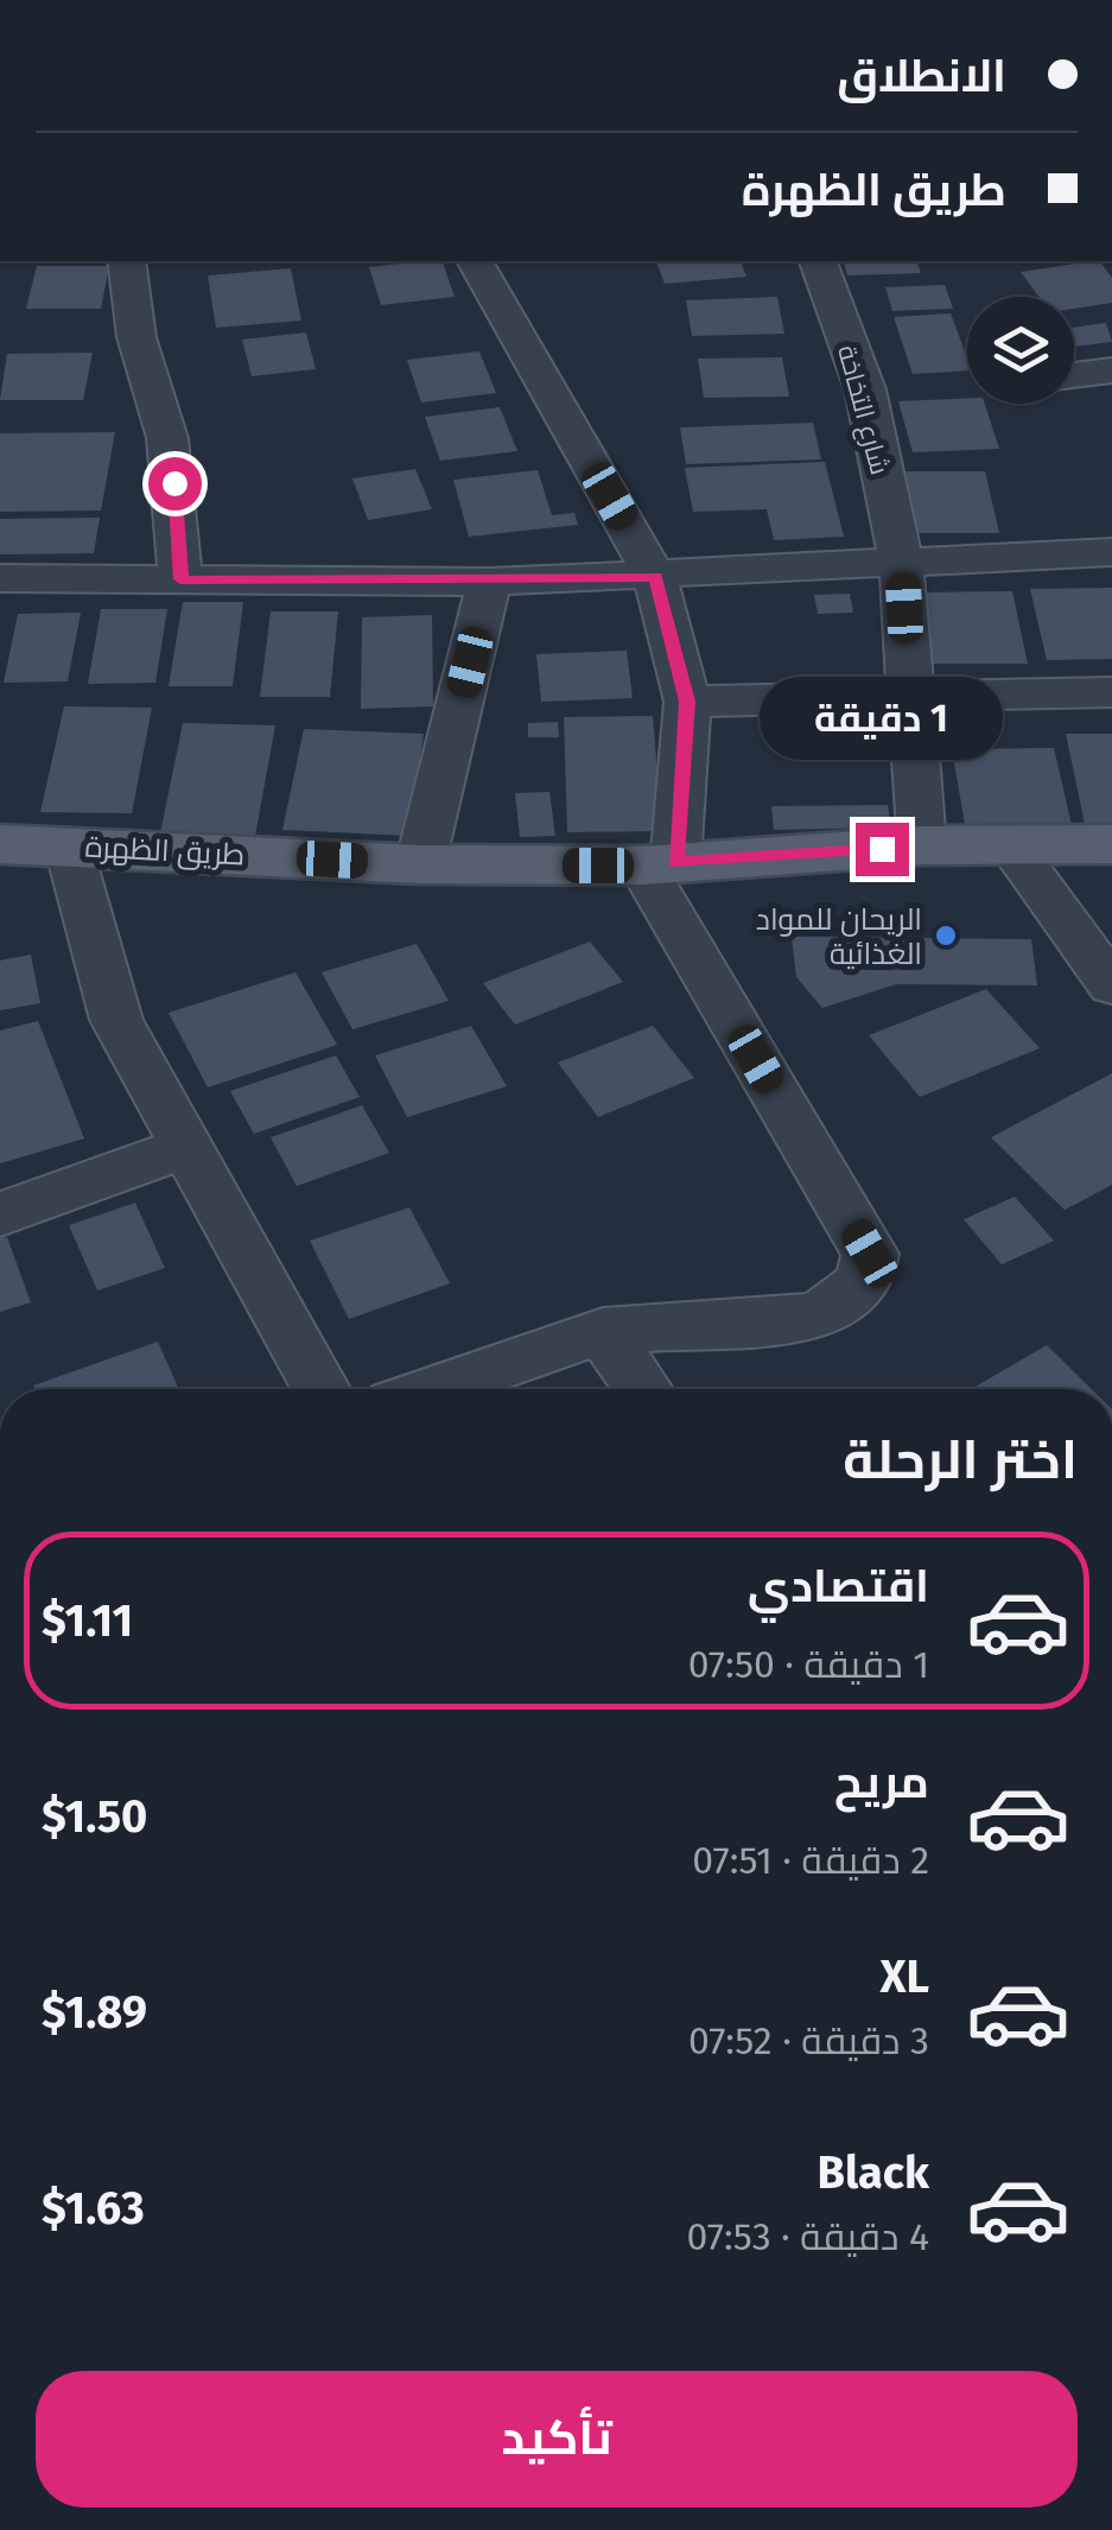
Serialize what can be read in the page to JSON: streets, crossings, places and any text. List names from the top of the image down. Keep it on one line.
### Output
{"streets":{"main road":["طريق الظهرة"],"street":["شارع التخاخة"]},"crossings":[["شارع التخاخة","طريق الظهرة"]],"places":["الريحان للمواد الغذائية"],"page":{"banner":["الانطلاق","طريق الظهرة"],"bubble":"1 دقيقة","heading":"اختر الرحلة","list":[{"name":"اقتصادي","note":"1 دقيقة · 07:50","value":"$1.11"},{"name":"مريح","note":"2 دقيقة · 07:51","value":"$1.50"},{"name":"XL","note":"3 دقيقة · 07:52","value":"$1.89"},{"name":"Black","note":"4 دقيقة · 07:53","value":"$1.63"}],"buttons":"تأكيد"}}
